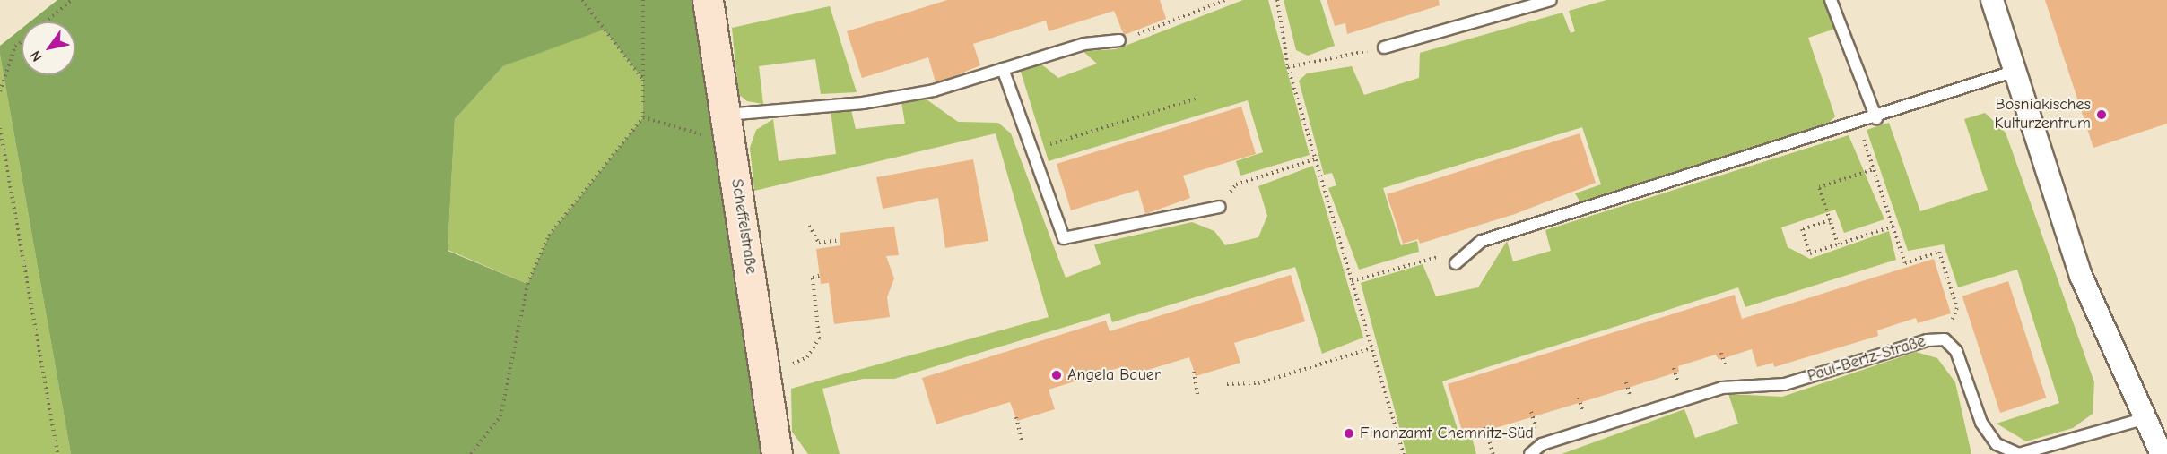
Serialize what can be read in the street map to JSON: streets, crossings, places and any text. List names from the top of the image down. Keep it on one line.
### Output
{"streets":{"main road":["Scheffelstraße"],"lane":["Paul-Bertz-Straße"]},"places":["Bosniakisches Kulturzentrum","Angela Bauer","Finanzamt Chemnitz-Süd"],"north":"bottom left"}
